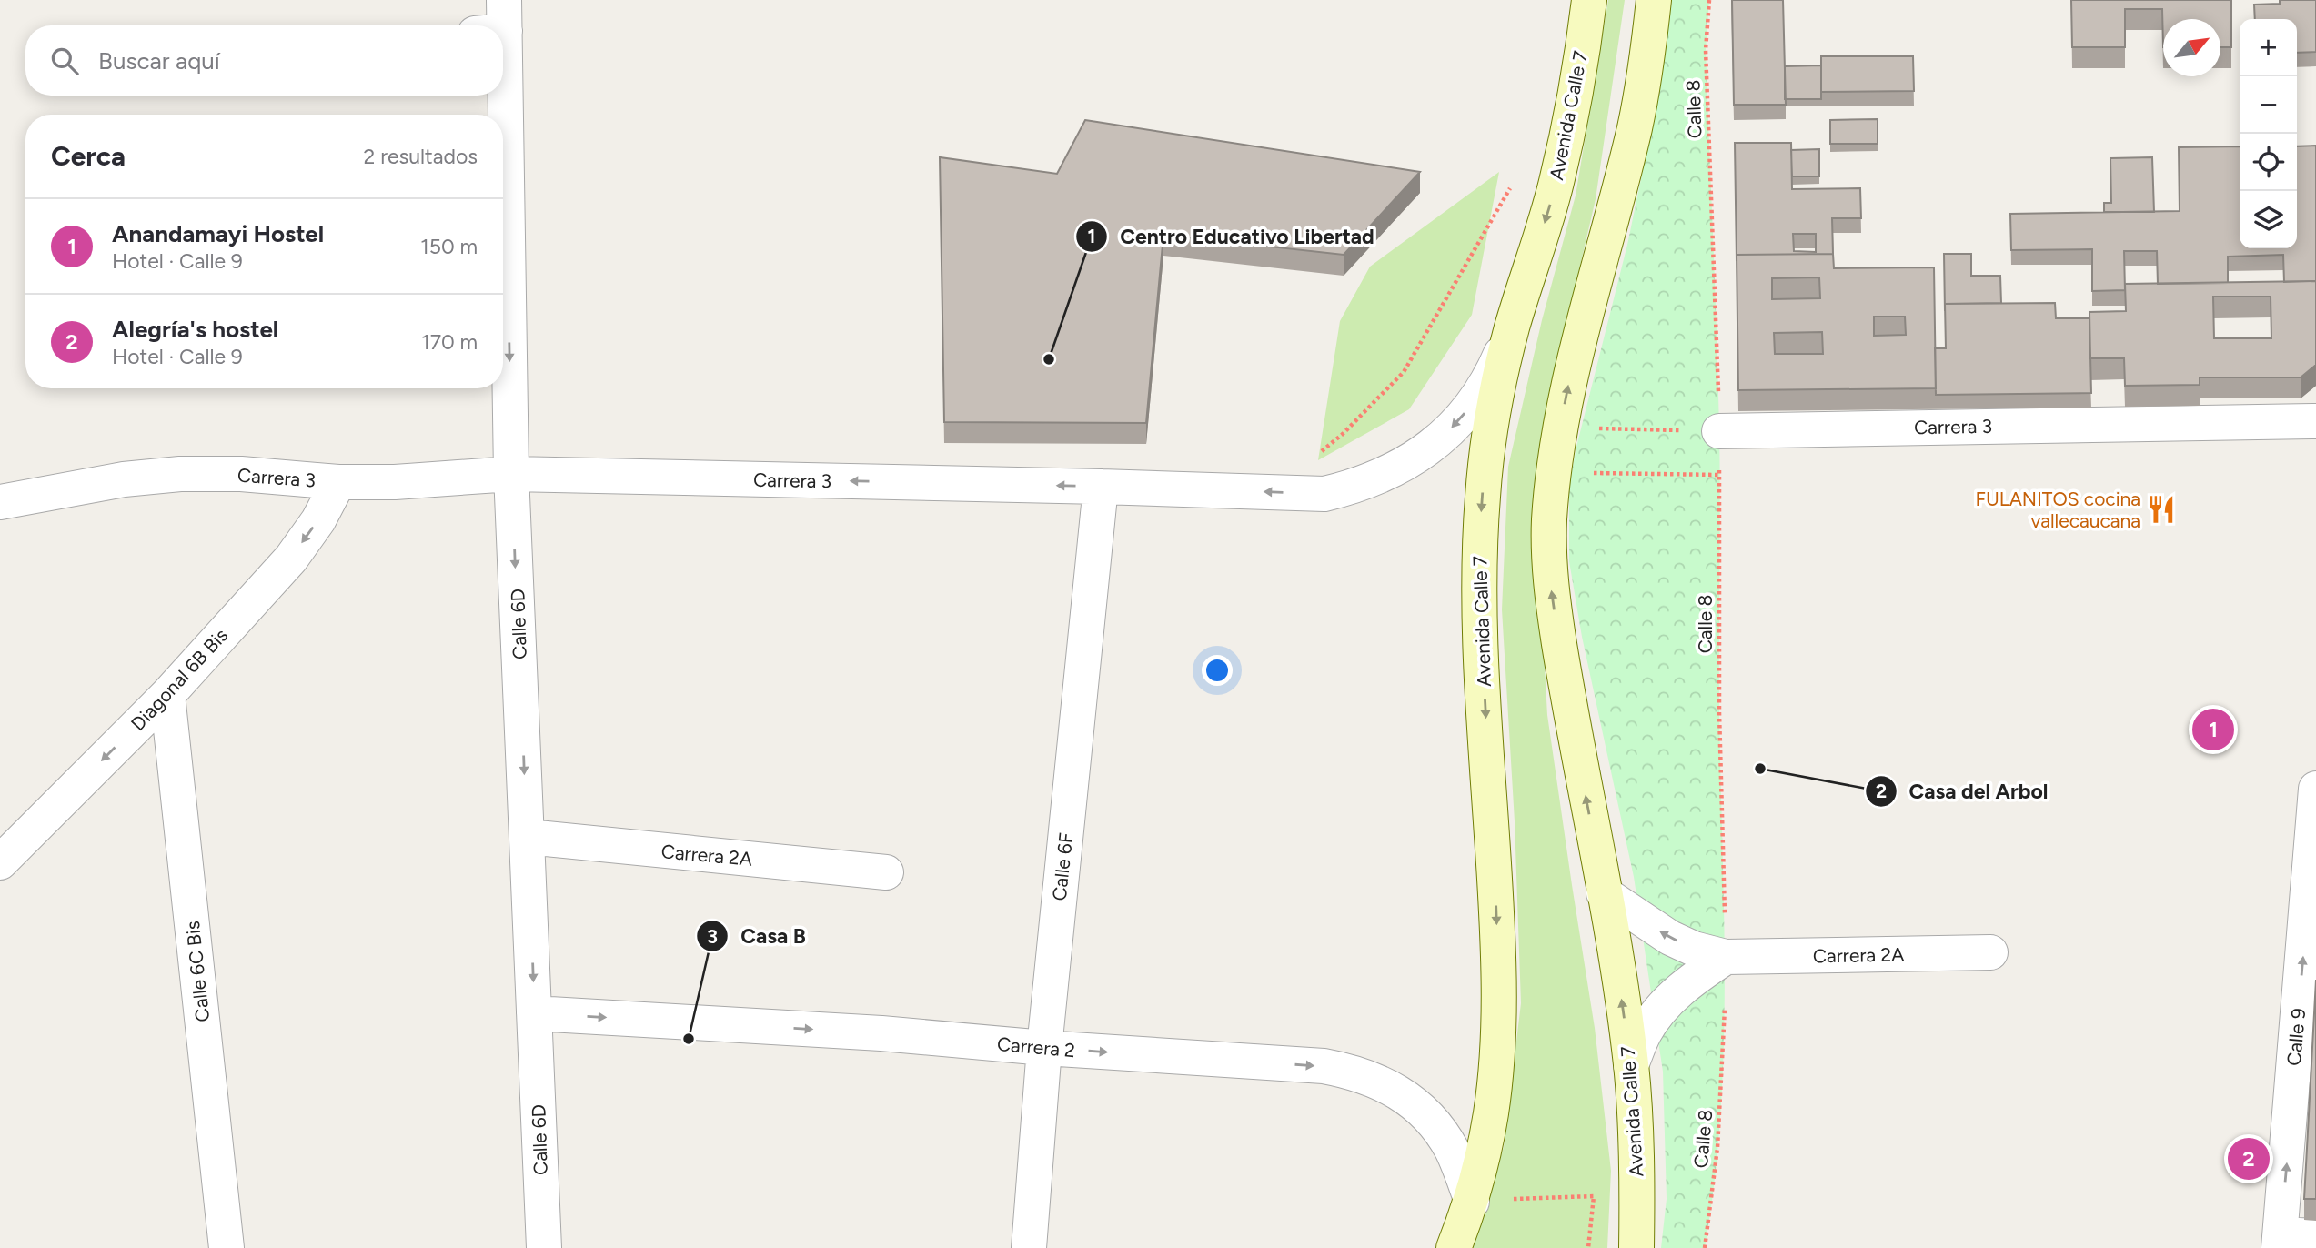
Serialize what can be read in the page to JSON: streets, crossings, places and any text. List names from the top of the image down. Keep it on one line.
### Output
{"streets":{"street":["Avenida Calle 7","Carrera 3","Calle 6D","Diagonal 6B Bis","Carrera 2A","Calle 6F","Calle 6C Bis","Calle 9","Carrera 2"],"path":["Calle 8"]},"crossings":[["Calle 8","Carrera 3"],["Calle 8","Carrera 2A"],["Avenida Calle 7","Carrera 3"],["Avenida Calle 7","Carrera 2A"],["Avenida Calle 7","Carrera 2"],["Carrera 3","Calle 6D"],["Carrera 3","Diagonal 6B Bis"],["Carrera 3","Calle 6F"],["Calle 6D","Carrera 2A"],["Calle 6D","Carrera 2"],["Diagonal 6B Bis","Calle 6C Bis"],["Calle 6F","Carrera 2"]],"one_way":["Carrera 3","Calle 6D","Diagonal 6B Bis","Calle 9","Carrera 2"],"places":{"other":["Centro Educativo Libertad","Casa del Arbol","Casa B"],"restaurant":["FULANITOS cocina vallecaucana"]},"north":"top right","page":{"map_buttons":["+","−"],"search":"Buscar aquí","heading":["Cerca","2 resultados"],"list":[{"mark":"1","name":"Anandamayi Hostel","note":"Hotel · Calle 9","value":"150 m"},{"mark":"2","name":"Alegría's hostel","note":"Hotel · Calle 9","value":"170 m"}],"pins":["1","2"]}}
